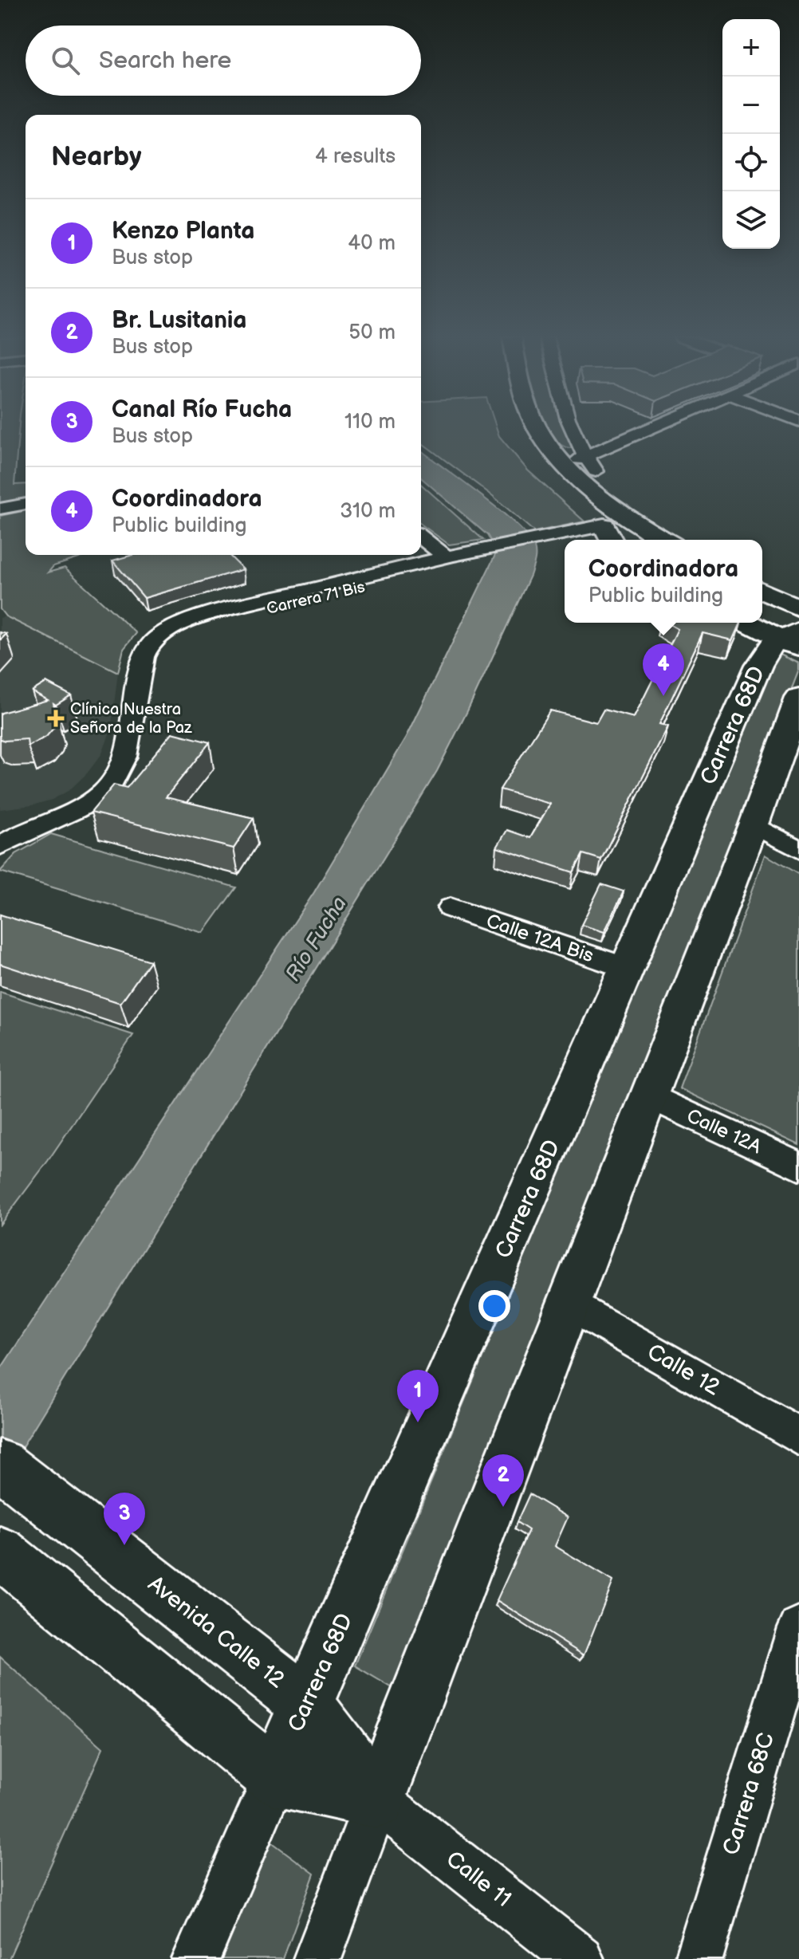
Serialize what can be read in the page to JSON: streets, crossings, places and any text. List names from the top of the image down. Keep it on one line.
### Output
{"streets":{"main road":["Carrera 68D","Avenida Calle 12"],"street":["Carrera 71 Bis","Calle 12A Bis","Calle 12A","Calle 12","Carrera 68C","Calle 11"]},"crossings":[["Carrera 68D","Calle 12A Bis"],["Carrera 68D","Avenida Calle 12"],["Avenida Calle 12","Calle 11"]],"water":["Río Fucha"],"places":{"health":["Clínica Nuestra Señora de la Paz"]},"page":{"map_buttons":["+","−"],"search":"Search here","heading":["Nearby","4 results"],"list":[{"mark":"1","name":"Kenzo Planta","note":"Bus stop","value":"40 m"},{"mark":"2","name":"Br. Lusitania","note":"Bus stop","value":"50 m"},{"mark":"3","name":"Canal Río Fucha","note":"Bus stop","value":"110 m"},{"mark":"4","name":"Coordinadora","note":"Public building","value":"310 m"}],"popup":["Coordinadora","Public building"],"pins":["4","1","2","3"]}}
